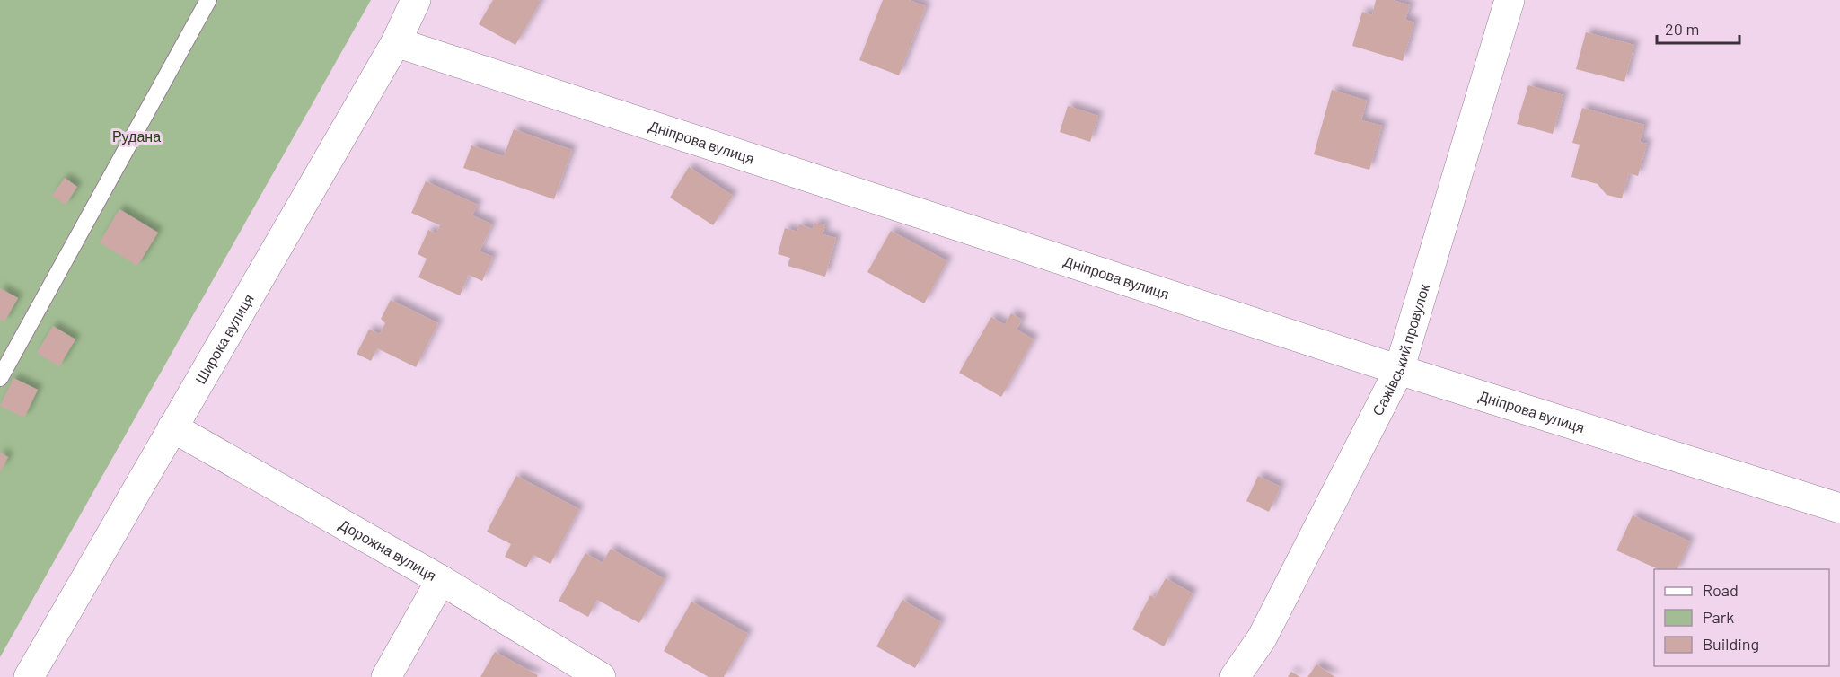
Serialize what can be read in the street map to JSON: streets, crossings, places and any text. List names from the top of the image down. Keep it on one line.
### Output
{"streets":{"street":["Дніпрова вулиця","Широка вулиця","Сажівський провулок","Дорожна вулиця"]},"crossings":[["Дніпрова вулиця","Широка вулиця"],["Дніпрова вулиця","Сажівський провулок"],["Широка вулиця","Дорожна вулиця"]],"parks":["Рудана"],"legend":["Road","Park","Building"],"scale_bar":"20 m"}
